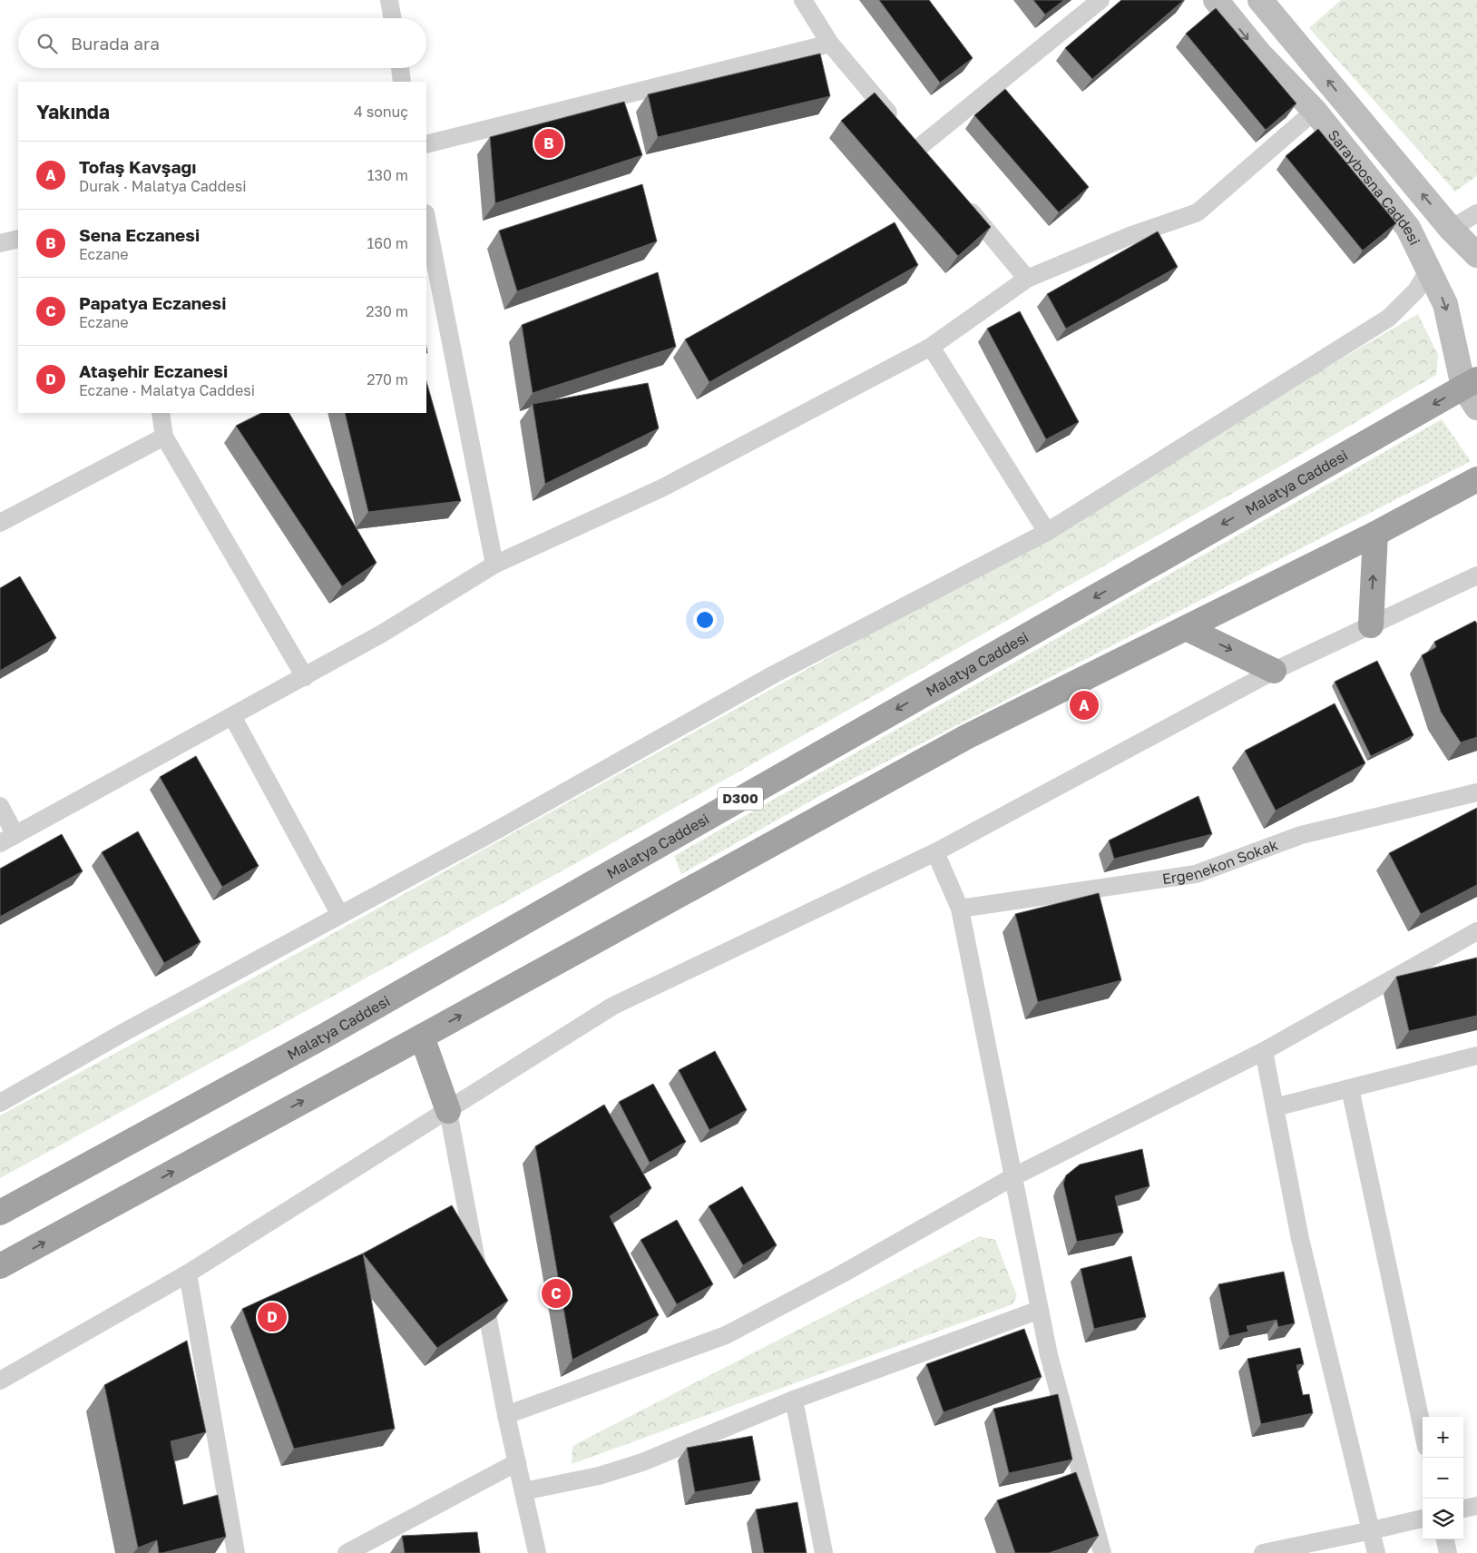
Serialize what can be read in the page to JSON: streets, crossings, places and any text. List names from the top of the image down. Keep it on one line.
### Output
{"streets":{"highway":["Malatya Caddesi","D300"],"main road":["Saraybosna Caddesi"],"street":["Ergenekon Sokak"]},"crossings":[["Saraybosna Caddesi","Malatya Caddesi"]],"page":{"search":"Burada ara","heading":["Yakında","4 sonuç"],"pins":["B","A","C","D"],"list":[{"mark":"A","name":"Tofaş Kavşağı","note":"Durak · Malatya Caddesi","value":"130 m"},{"mark":"B","name":"Sena Eczanesi","note":"Eczane","value":"160 m"},{"mark":"C","name":"Papatya Eczanesi","note":"Eczane","value":"230 m"},{"mark":"D","name":"Ataşehir Eczanesi","note":"Eczane · Malatya Caddesi","value":"270 m"}],"map_buttons":["+","−"]}}
